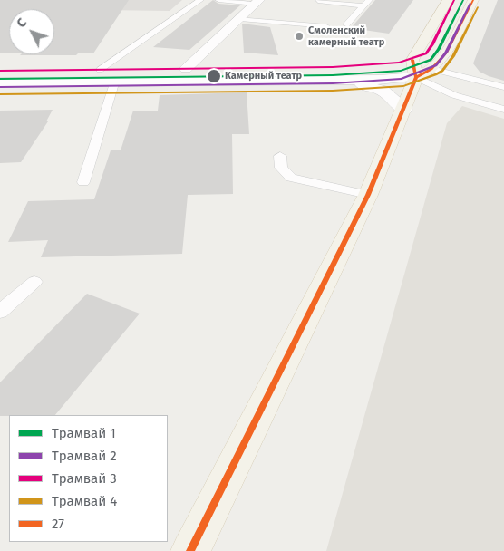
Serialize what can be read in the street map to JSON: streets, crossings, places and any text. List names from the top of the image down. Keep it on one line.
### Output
{"places":["Смоленский камерный театр","Камерный театр"],"lines":["tram line 1","tram line 3","transit line 27","tram line 2","tram line 4"],"legend":["Трамвай 1","Трамвай 2","Трамвай 3","Трамвай 4","27"],"north":"top left"}
